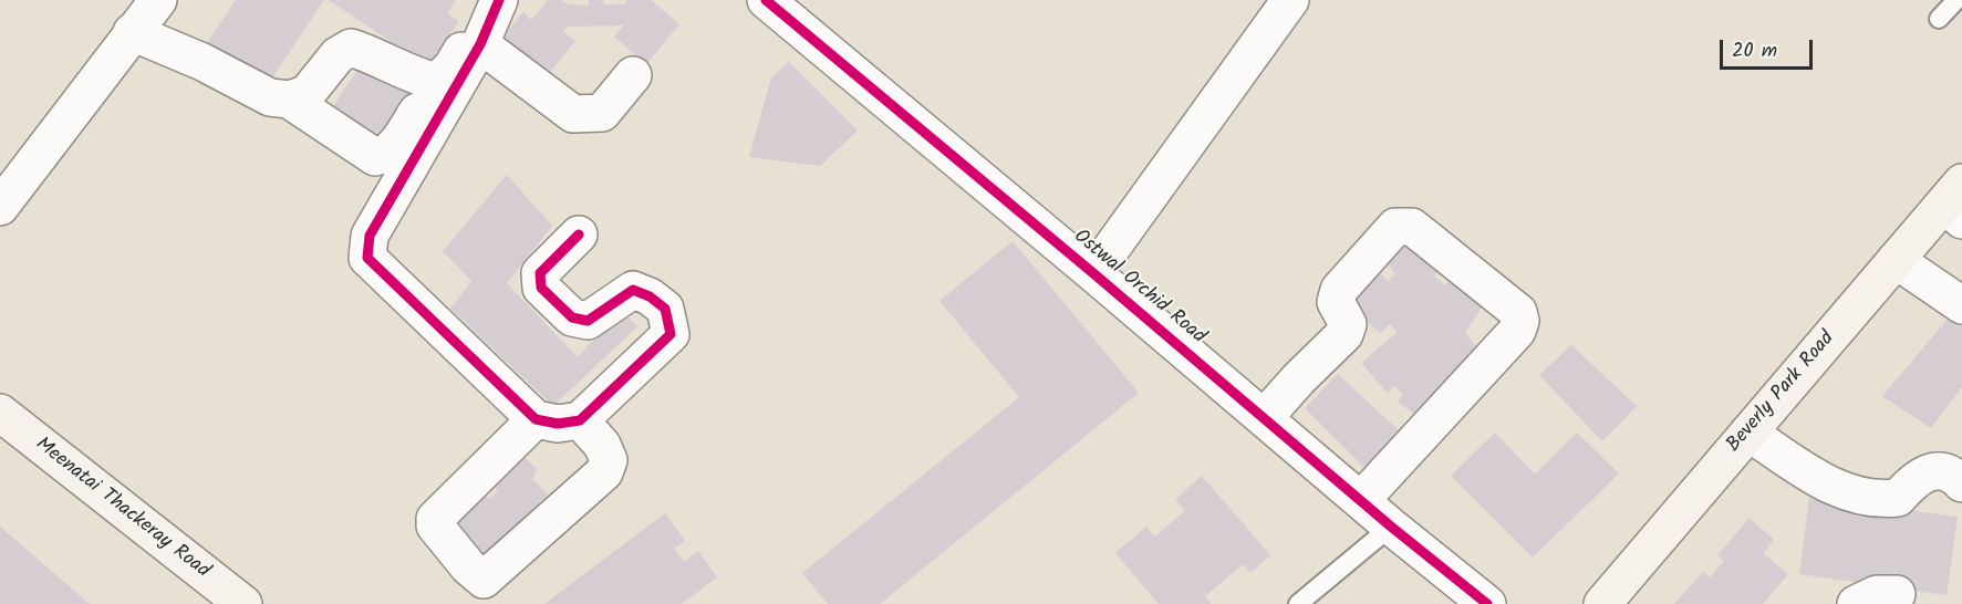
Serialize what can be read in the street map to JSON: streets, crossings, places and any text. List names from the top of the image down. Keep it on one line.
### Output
{"streets":{"main road":["Beverly Park Road","Meenatai Thackeray Road"],"street":["Ostwal Orchid Road"]},"scale_bar":"20 m"}
